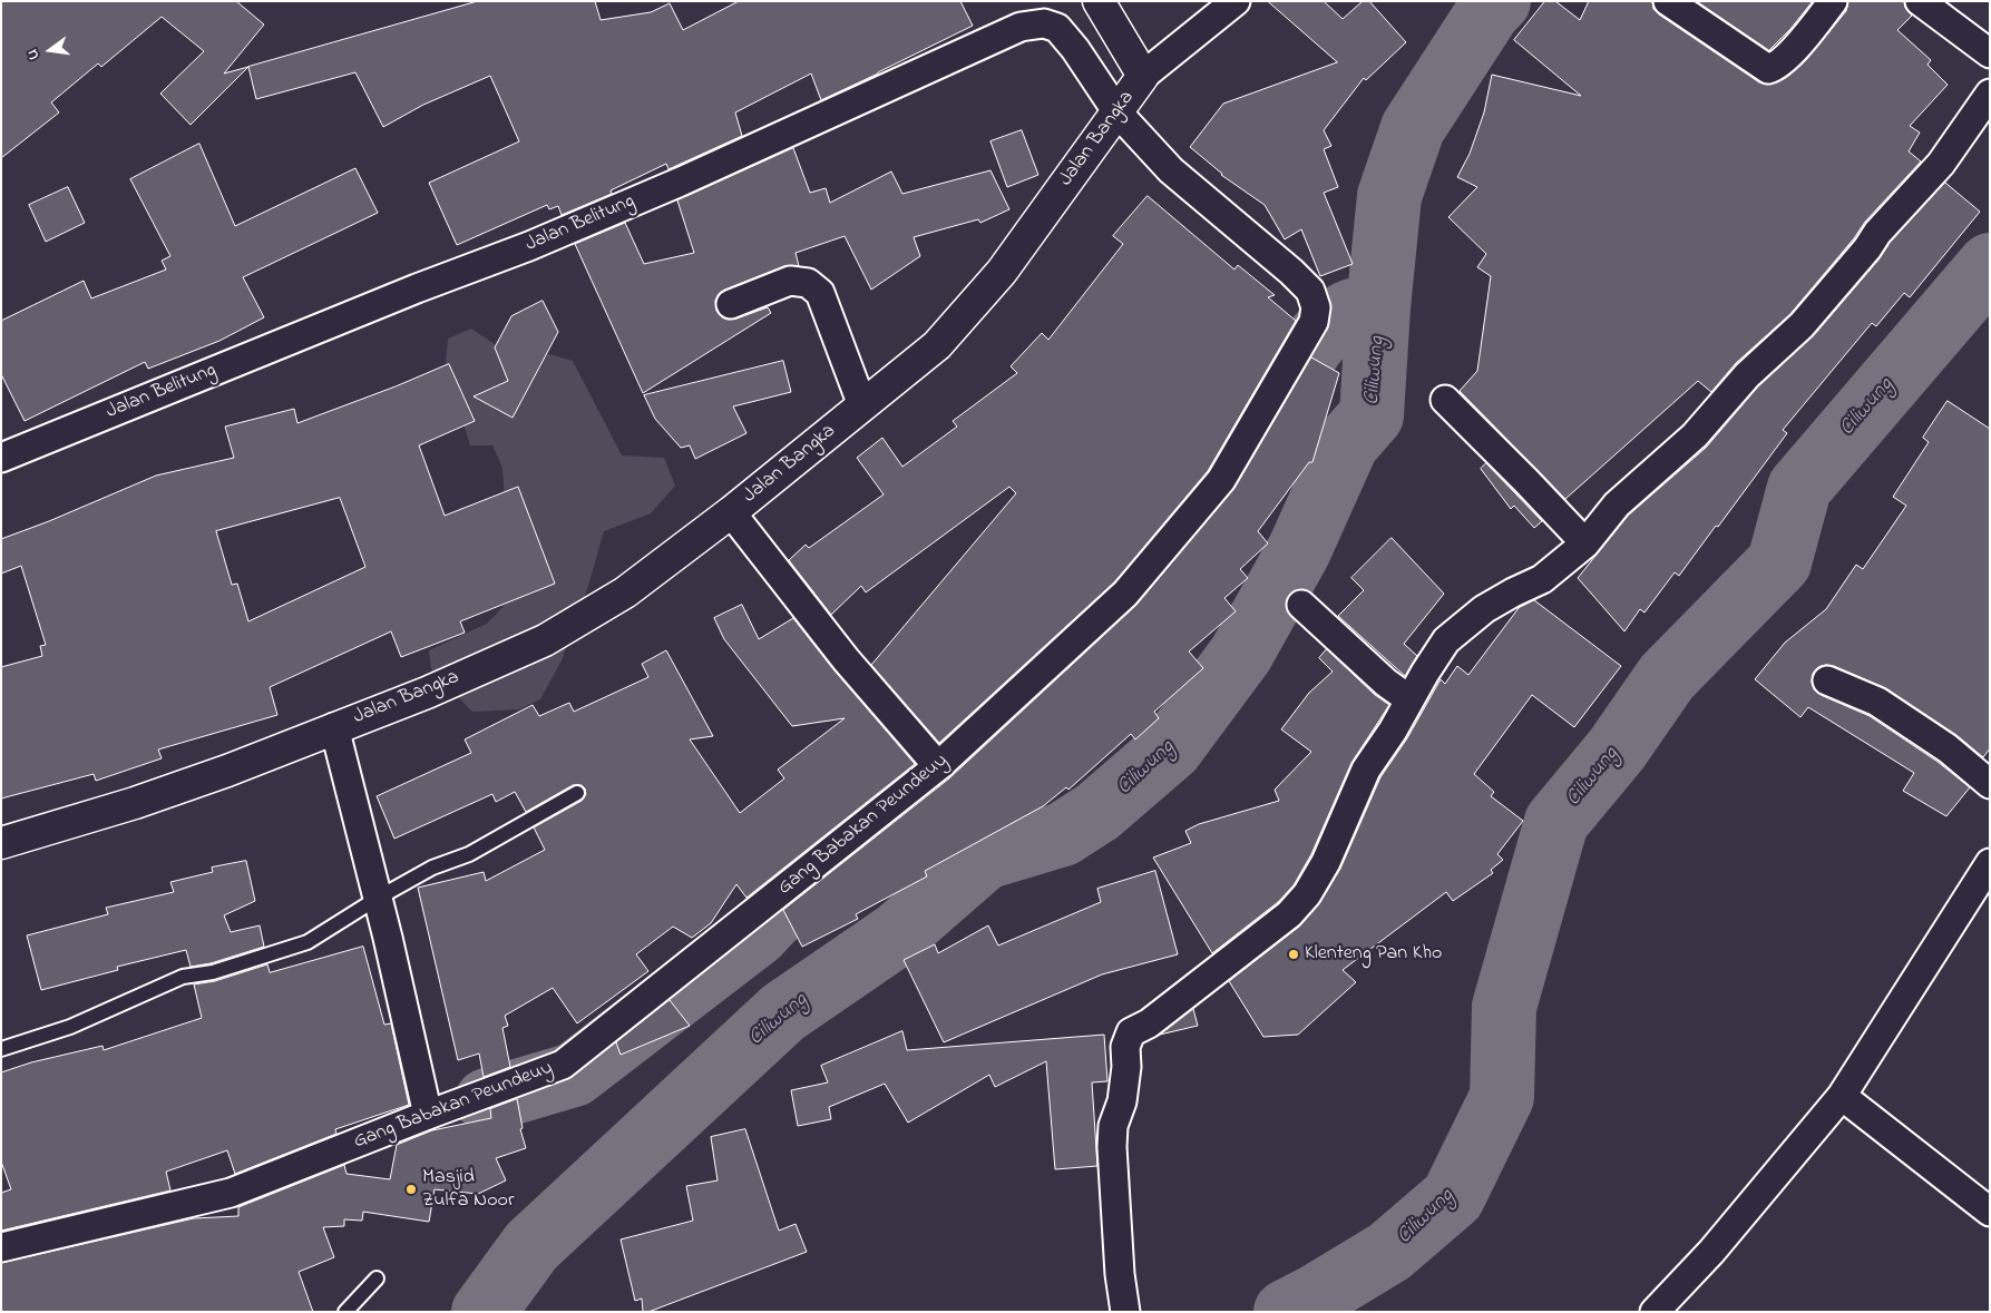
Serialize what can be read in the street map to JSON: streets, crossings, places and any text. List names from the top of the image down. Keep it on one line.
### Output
{"streets":{"street":["Jalan Bangka","Jalan Belitung","Gang Babakan Peundeuy"]},"crossings":[["Jalan Bangka","Jalan Belitung"],["Jalan Bangka","Gang Babakan Peundeuy"],["Jalan Belitung","Gang Babakan Peundeuy"]],"water":["Ciliwung"],"places":["Klenteng Pan Kho","Masjid Zulfa Noor"],"north":"left"}
